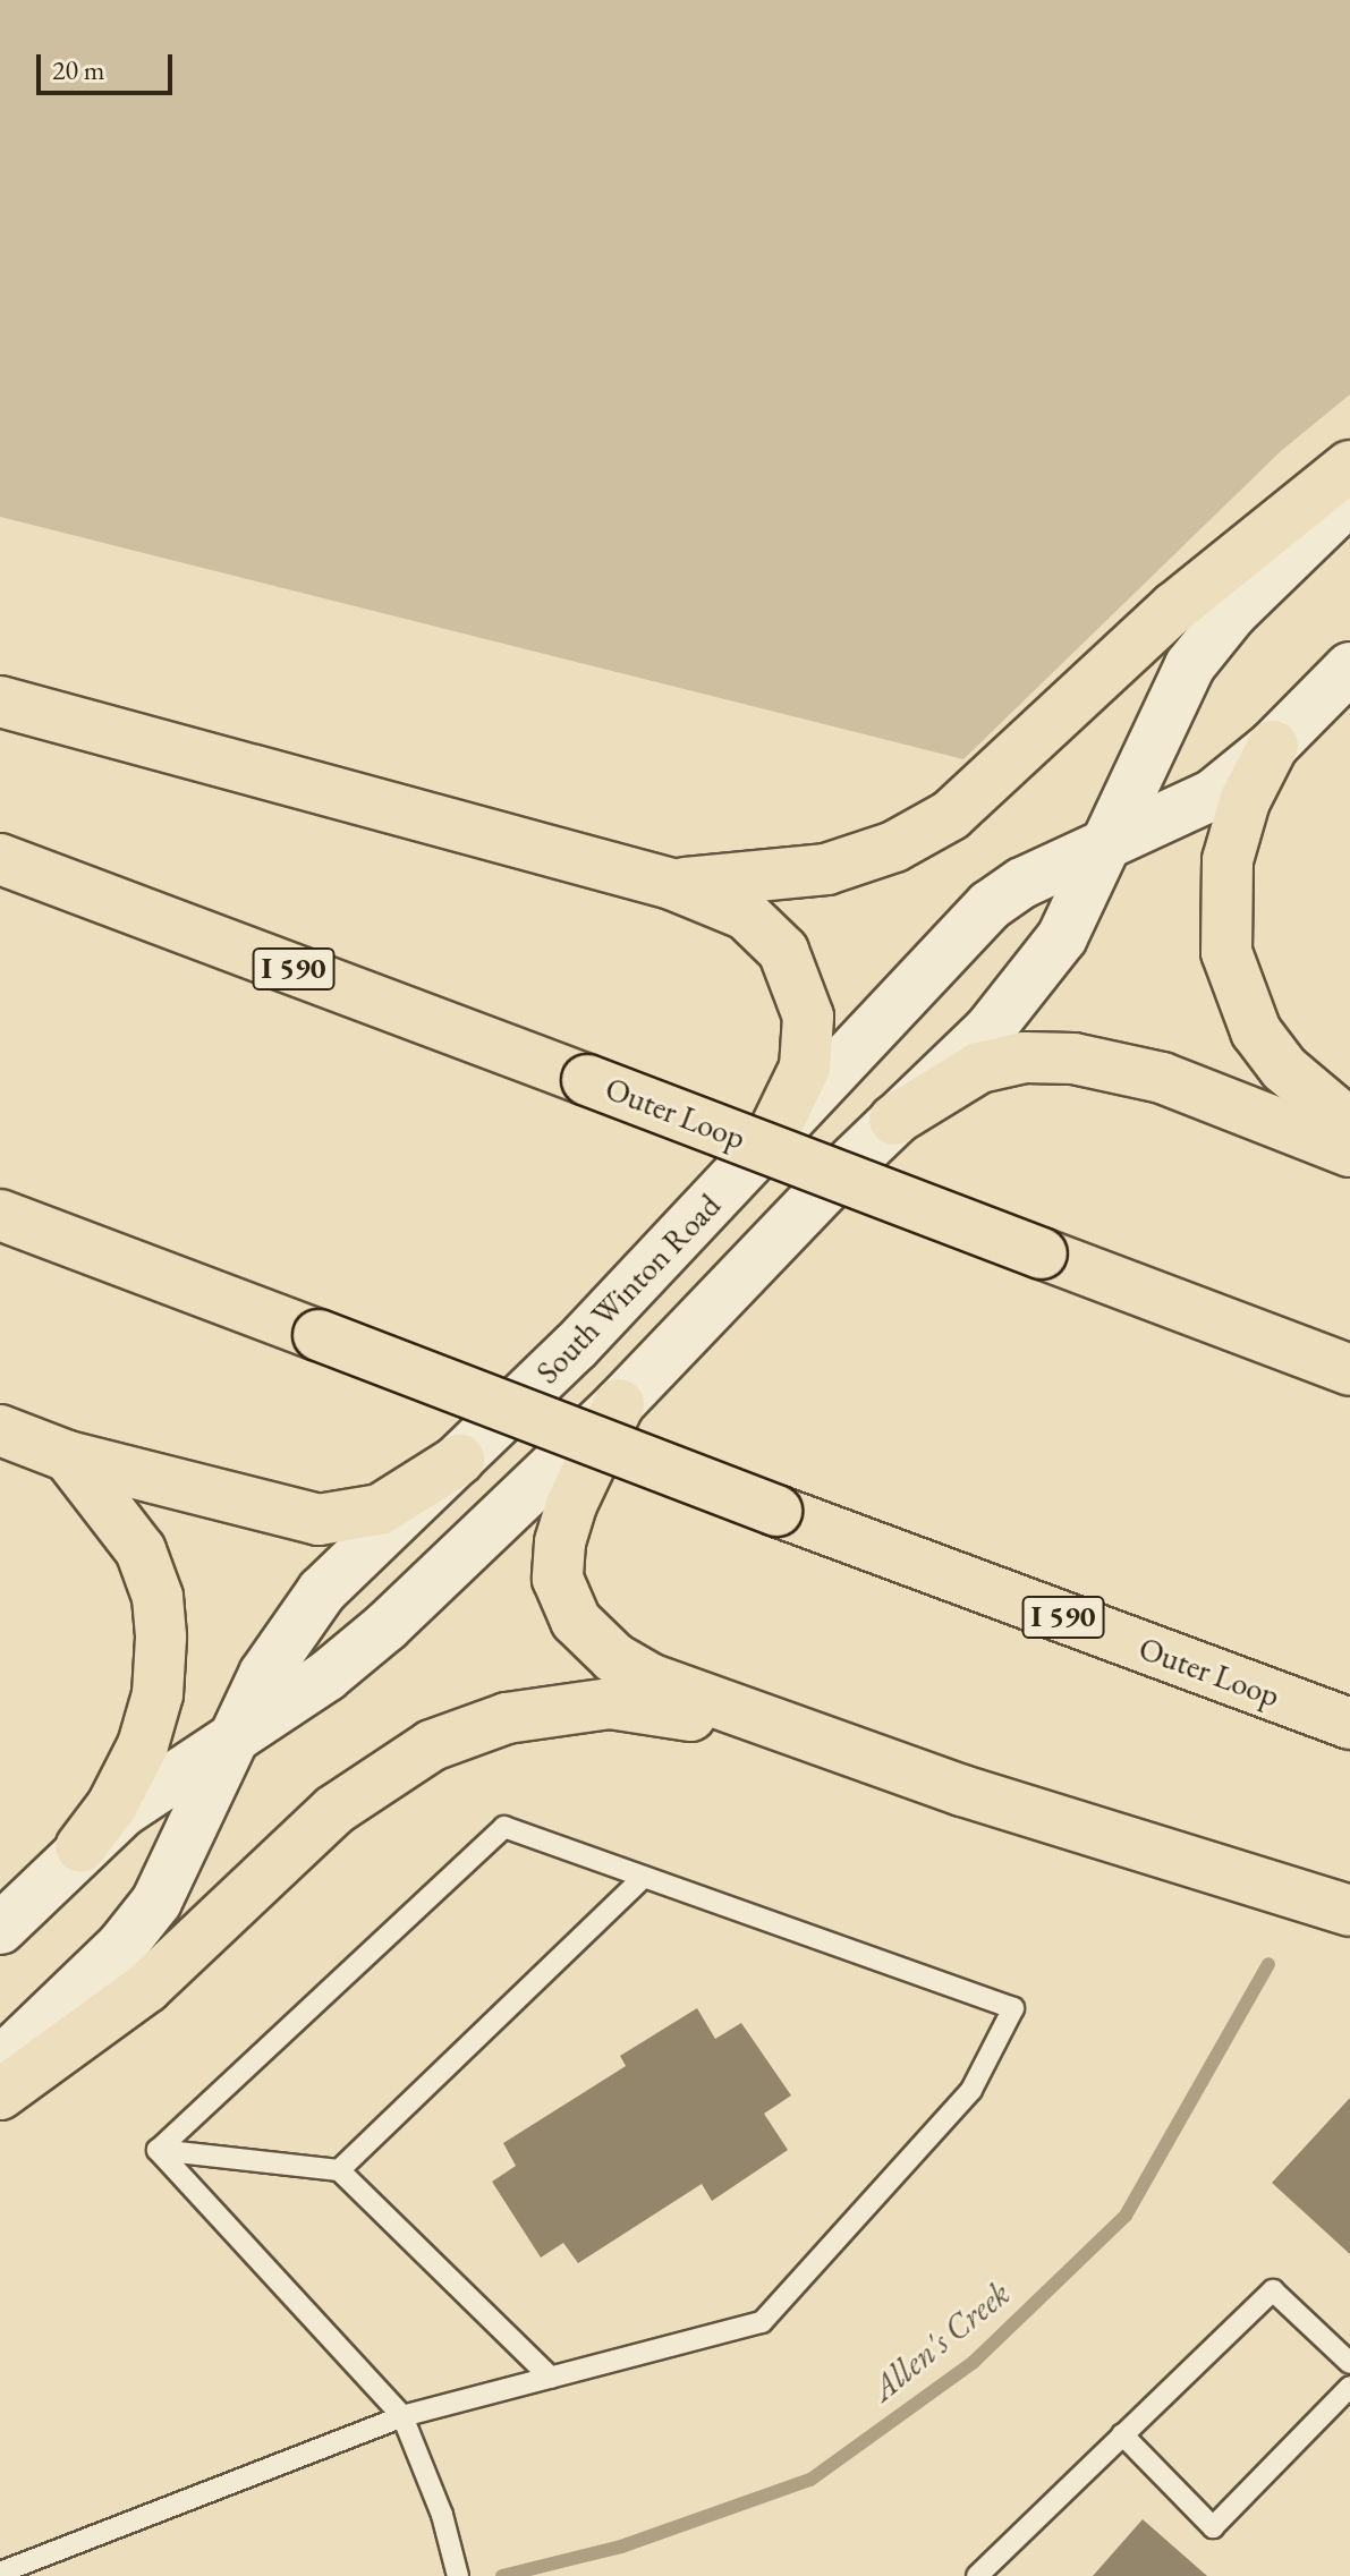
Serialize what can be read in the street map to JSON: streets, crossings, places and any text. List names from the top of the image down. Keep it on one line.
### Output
{"streets":{"highway":["I 590","Outer Loop"],"main road":["South Winton Road"]},"water":["Allen's Creek"],"scale_bar":"20 m"}
